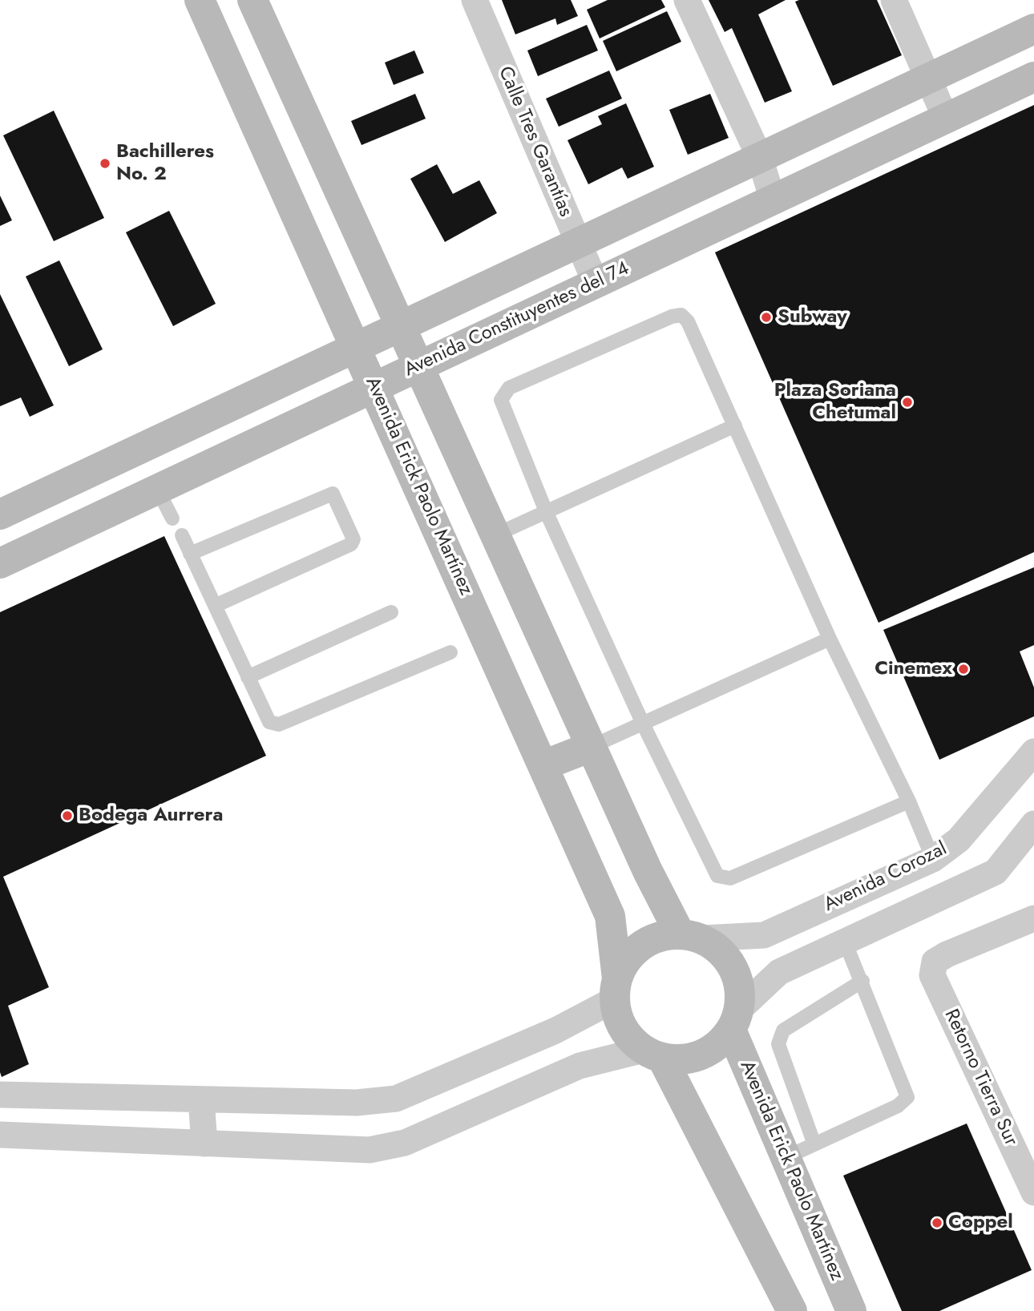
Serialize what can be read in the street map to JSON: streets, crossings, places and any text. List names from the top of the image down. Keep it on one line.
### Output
{"streets":{"main road":["Avenida Constituyentes del 74","Avenida Erick Paolo Martínez"],"street":["Calle Tres Garantías","Avenida Corozal","Retorno Tierra Sur"]},"crossings":[["Calle Tres Garantías","Avenida Constituyentes del 74"],["Avenida Constituyentes del 74","Avenida Erick Paolo Martínez"],["Avenida Erick Paolo Martínez","Avenida Corozal"]],"places":["Bachilleres No. 2","Subway","Plaza Soriana Chetumal","Cinemex","Bodega Aurrera","Coppel"]}
